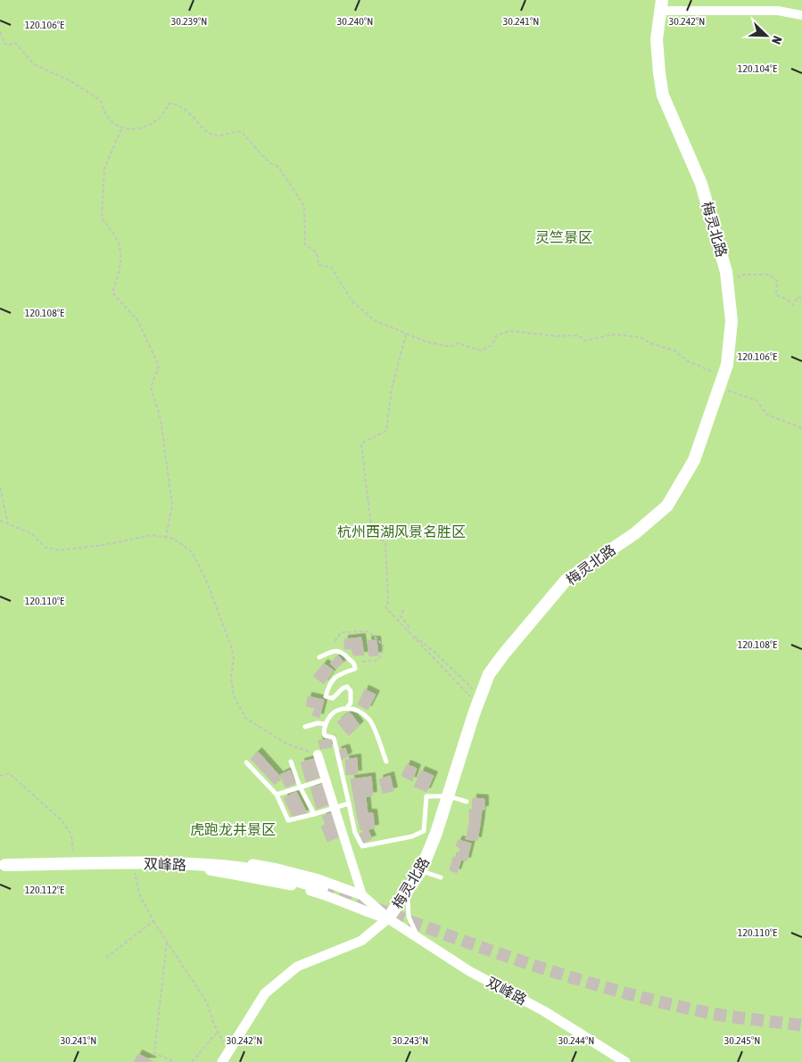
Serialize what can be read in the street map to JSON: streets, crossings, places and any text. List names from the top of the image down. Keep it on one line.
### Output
{"streets":{"main road":["梅灵北路","双峰路"]},"crossings":[["梅灵北路","双峰路"]],"parks":["灵竺景区","杭州西湖风景名胜区","虎跑龙井景区"],"north":"bottom right","coordinates":["30.239°N","30.240°N","30.241°N","30.242°N","120.106°E","120.104°E","120.108°E","120.110°E","120.112°E","30.243°N","30.244°N","30.245°N"]}
